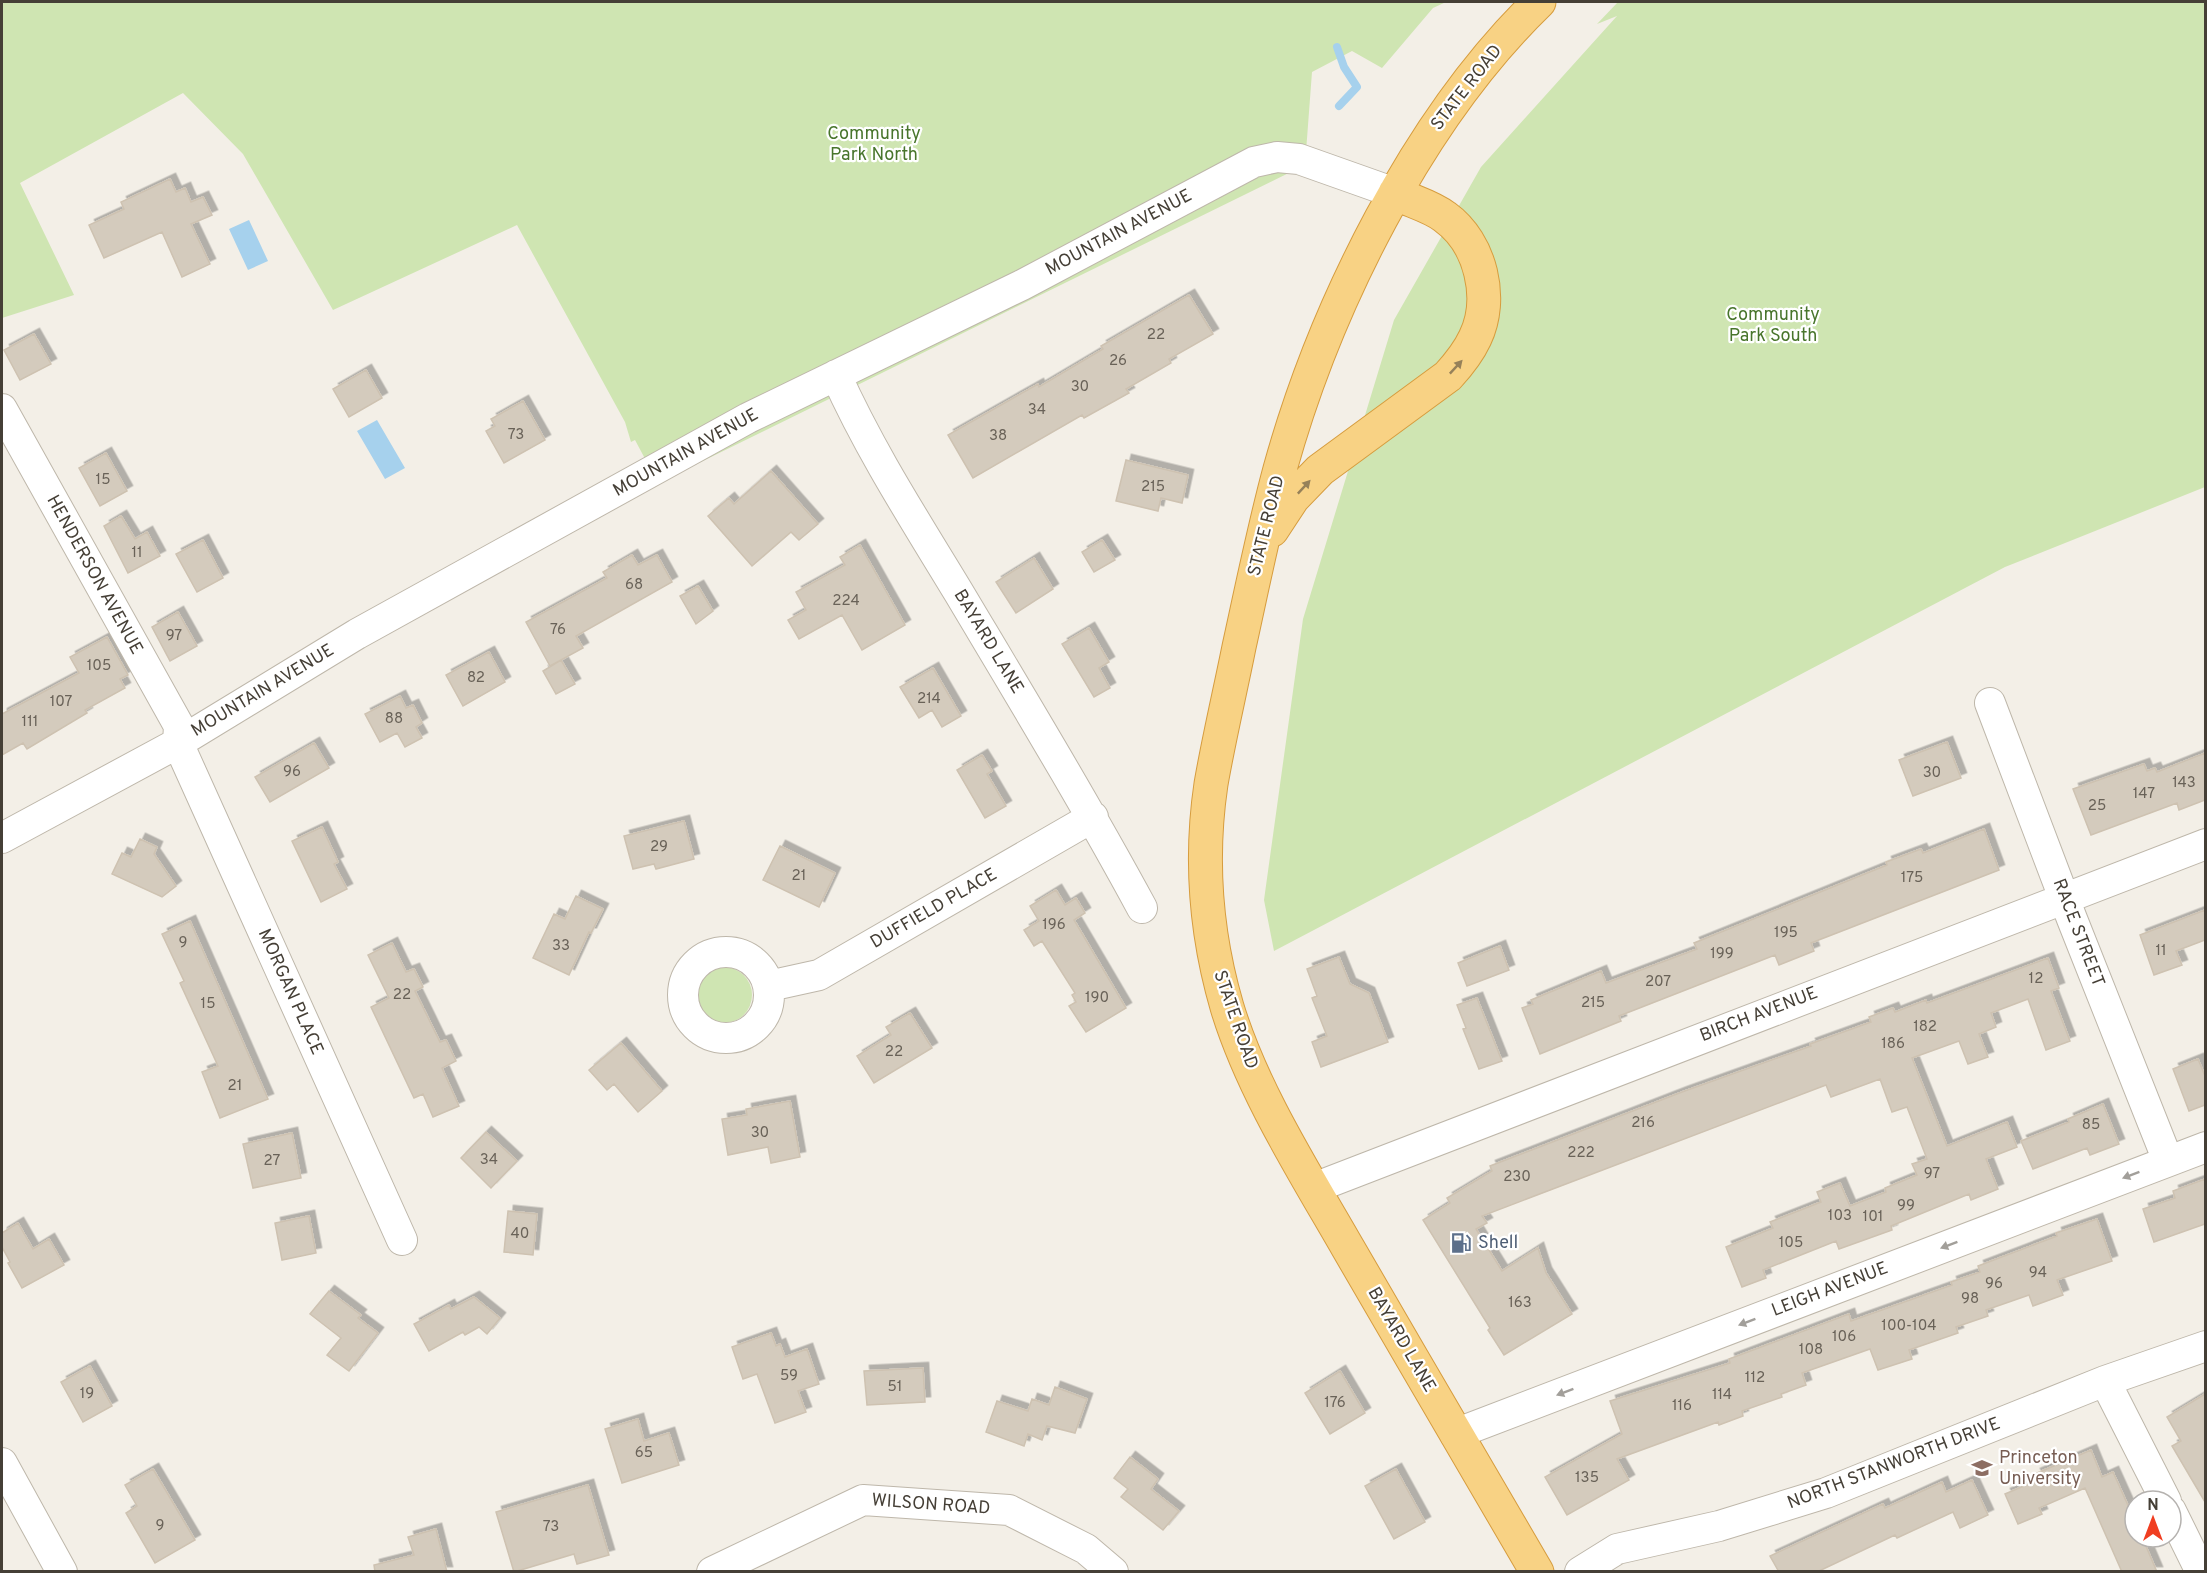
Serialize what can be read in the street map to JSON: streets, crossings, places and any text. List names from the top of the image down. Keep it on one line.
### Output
{"streets":{"highway":["STATE ROAD","BAYARD LANE"],"street":["MOUNTAIN AVENUE","HENDERSON AVENUE","DUFFIELD PLACE","RACE STREET","MORGAN PLACE","BIRCH AVENUE","LEIGH AVENUE","NORTH STANWORTH DRIVE","WILSON ROAD"]},"crossings":[["STATE ROAD","MOUNTAIN AVENUE"],["STATE ROAD","BAYARD LANE"],["MOUNTAIN AVENUE","HENDERSON AVENUE"],["MOUNTAIN AVENUE","BAYARD LANE"],["MOUNTAIN AVENUE","MORGAN PLACE"],["HENDERSON AVENUE","MORGAN PLACE"],["BAYARD LANE","DUFFIELD PLACE"],["BAYARD LANE","BIRCH AVENUE"],["BAYARD LANE","LEIGH AVENUE"],["RACE STREET","BIRCH AVENUE"],["RACE STREET","LEIGH AVENUE"]],"one_way":["LEIGH AVENUE"],"parks":["Community Park North","Community Park South"],"places":{"fuel station":["Shell"],"school or university":["Princeton University"]},"house_numbers":["22","26","30","34","73","38","15","215","11","68","224","76","97","105","82","214","107","88","111","96","30","143","147","25","29","21","175","196","195","9","33","11","199","12","207","22","190","215","15","182","186","22","21","216","85","30","222","34","27","97","230","99","103","101","40","105","94","96","98","163","100-104","106","108","59","112","51","19","114","176","116","65","135","9","73"],"north":"top"}
